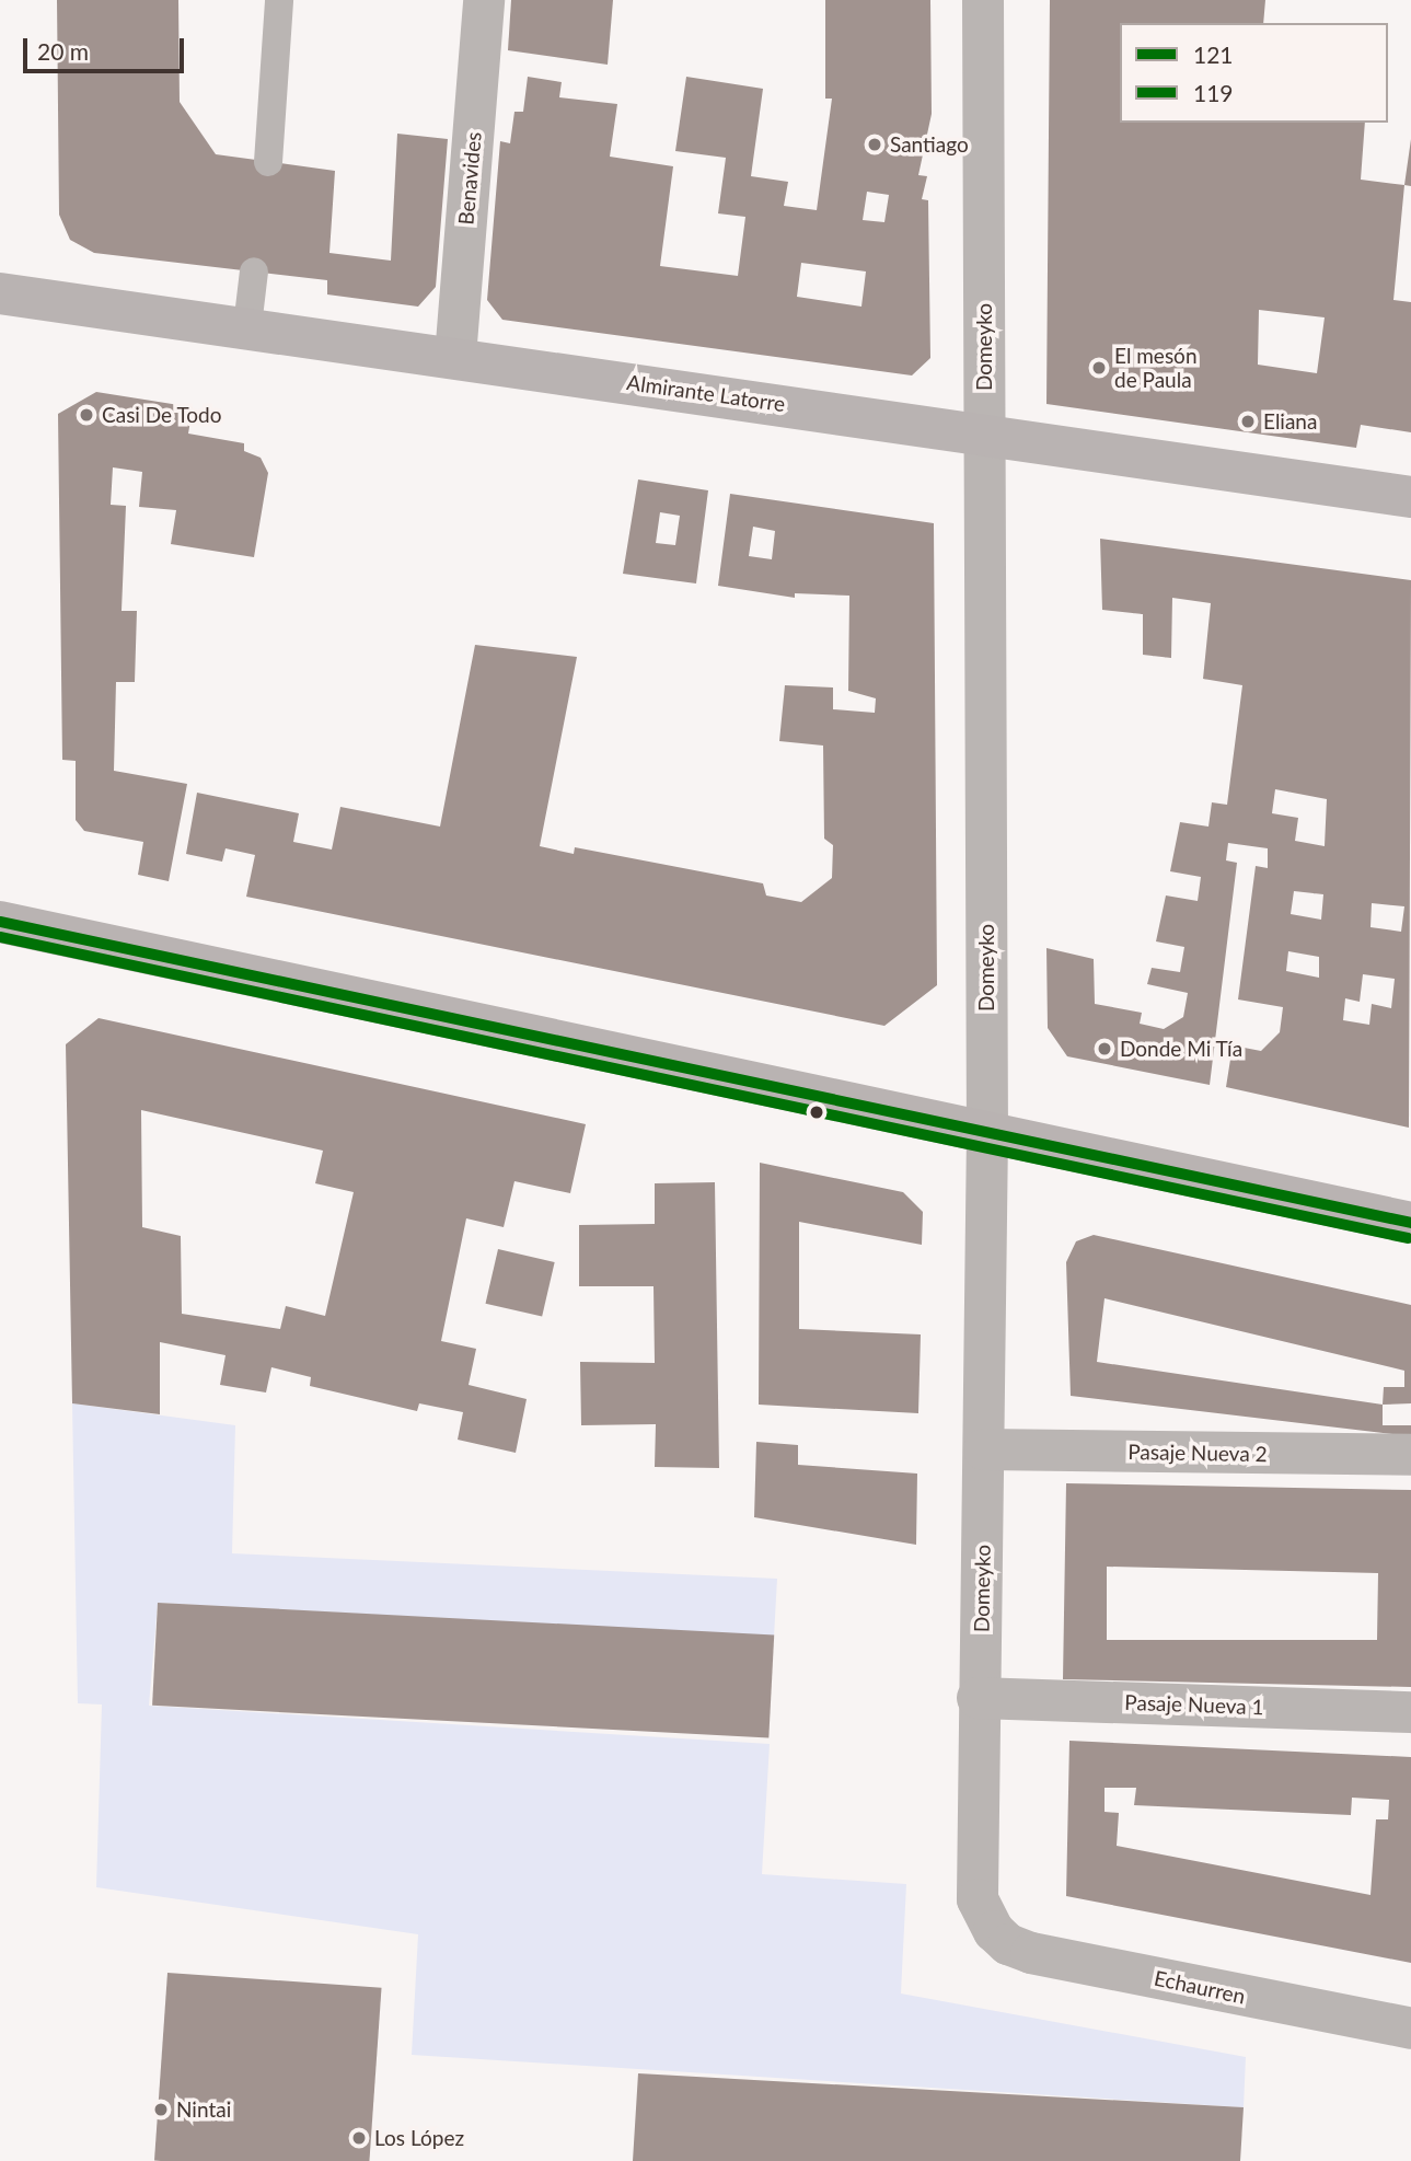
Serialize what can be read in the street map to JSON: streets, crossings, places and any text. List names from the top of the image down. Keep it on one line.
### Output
{"streets":{"main road":["Almirante Latorre"],"street":["Benavides","Domeyko","Pasaje Nueva 2","Pasaje Nueva 1","Echaurren"]},"crossings":[["Benavides","Almirante Latorre"],["Domeyko","Almirante Latorre"],["Domeyko","Pasaje Nueva 2"],["Domeyko","Pasaje Nueva 1"],["Domeyko","Echaurren"]],"places":["Santiago","El mesón de Paula","Casi De Todo","Eliana","Donde Mi Tía","Nintai","Los López"],"lines":["transit line 121","transit line 119"],"legend":["121","119"],"scale_bar":"20 m"}
